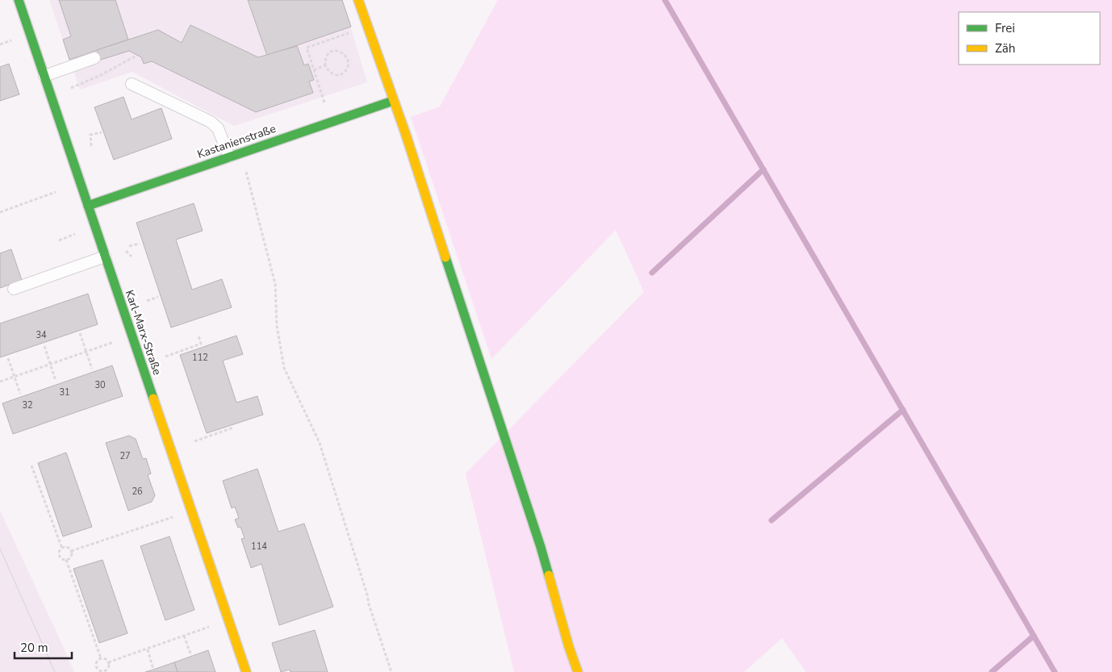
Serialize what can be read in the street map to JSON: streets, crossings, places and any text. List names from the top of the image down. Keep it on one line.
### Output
{"streets":{"street":["Kastanienstraße","Karl-Marx-Straße"]},"crossings":[["Kastanienstraße","Karl-Marx-Straße"]],"house_numbers":["34","112","30","31","32","27","26","114"],"legend":["Frei","Zäh"],"scale_bar":"20 m"}
